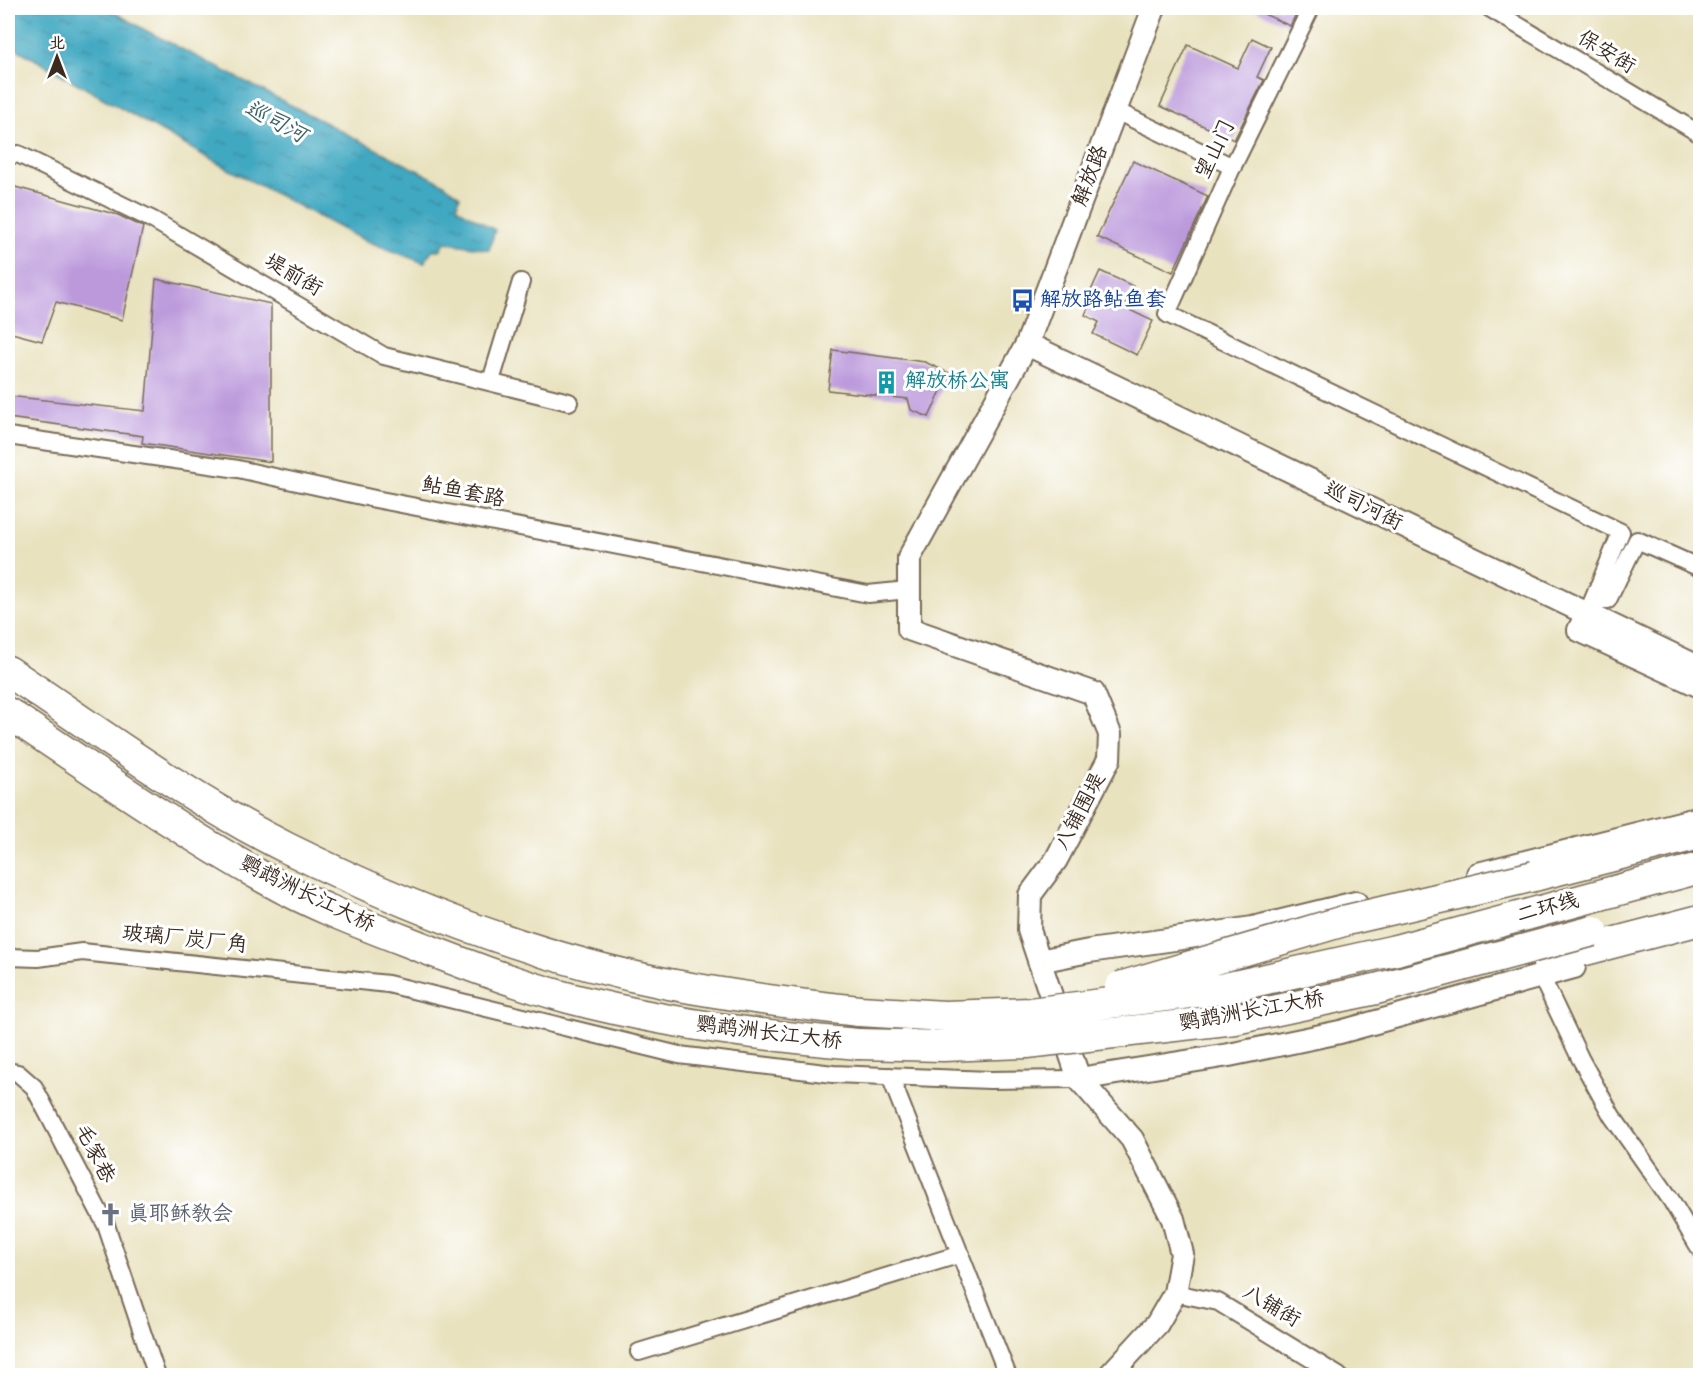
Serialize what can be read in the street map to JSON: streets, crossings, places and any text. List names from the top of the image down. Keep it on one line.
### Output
{"streets":{"highway":["鹦鹉洲长江大桥","二环线"],"street":["保安街","望山门","解放路","堤前街","鲇鱼套路","巡司河街","八铺围堤","玻璃厂炭厂角","毛家巷","八铺街"]},"crossings":[["望山门","巡司河街"],["解放路","巡司河街"],["解放路","八铺围堤"],["鲇鱼套路","八铺围堤"],["巡司河街","八铺围堤"],["八铺围堤","玻璃厂炭厂角"],["八铺围堤","八铺街"],["鹦鹉洲长江大桥","二环线"]],"water":["巡司河"],"places":{"bus stop":["解放路鲇鱼套"],"building":["解放桥公寓"],"church":["真耶稣教会"]},"north":"top"}
